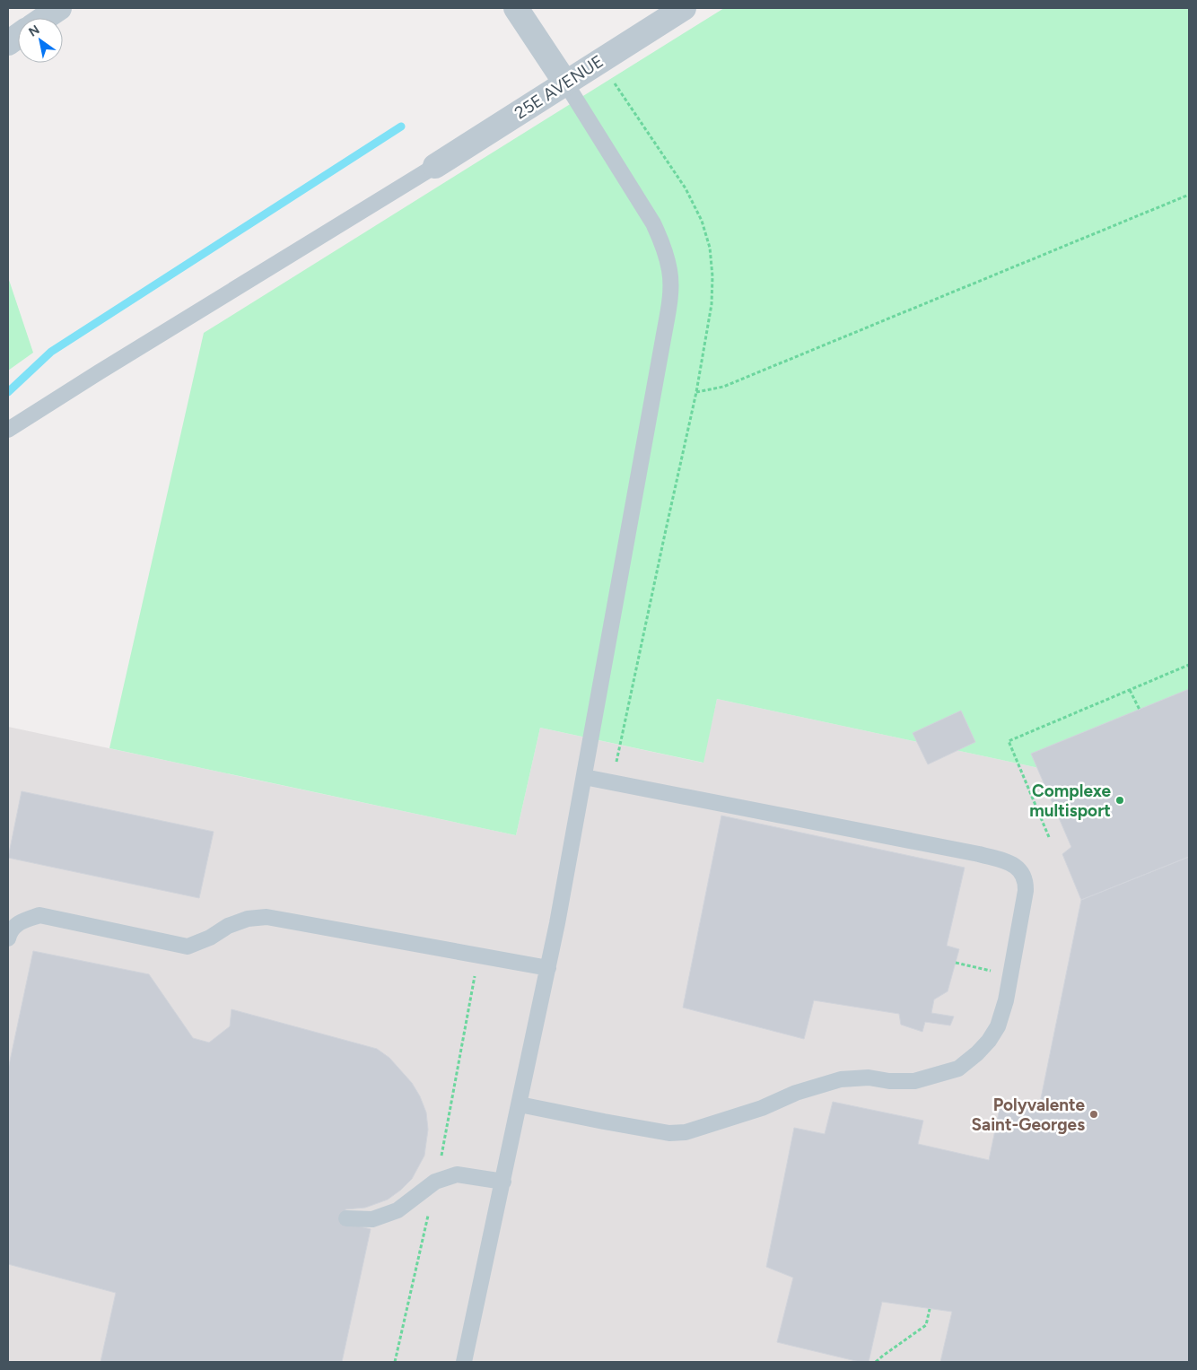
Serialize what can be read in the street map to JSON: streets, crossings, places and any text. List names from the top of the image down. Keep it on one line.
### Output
{"streets":{"street":["25E AVENUE"]},"places":["Complexe multisport","Polyvalente Saint-Georges"],"north":"top left"}
